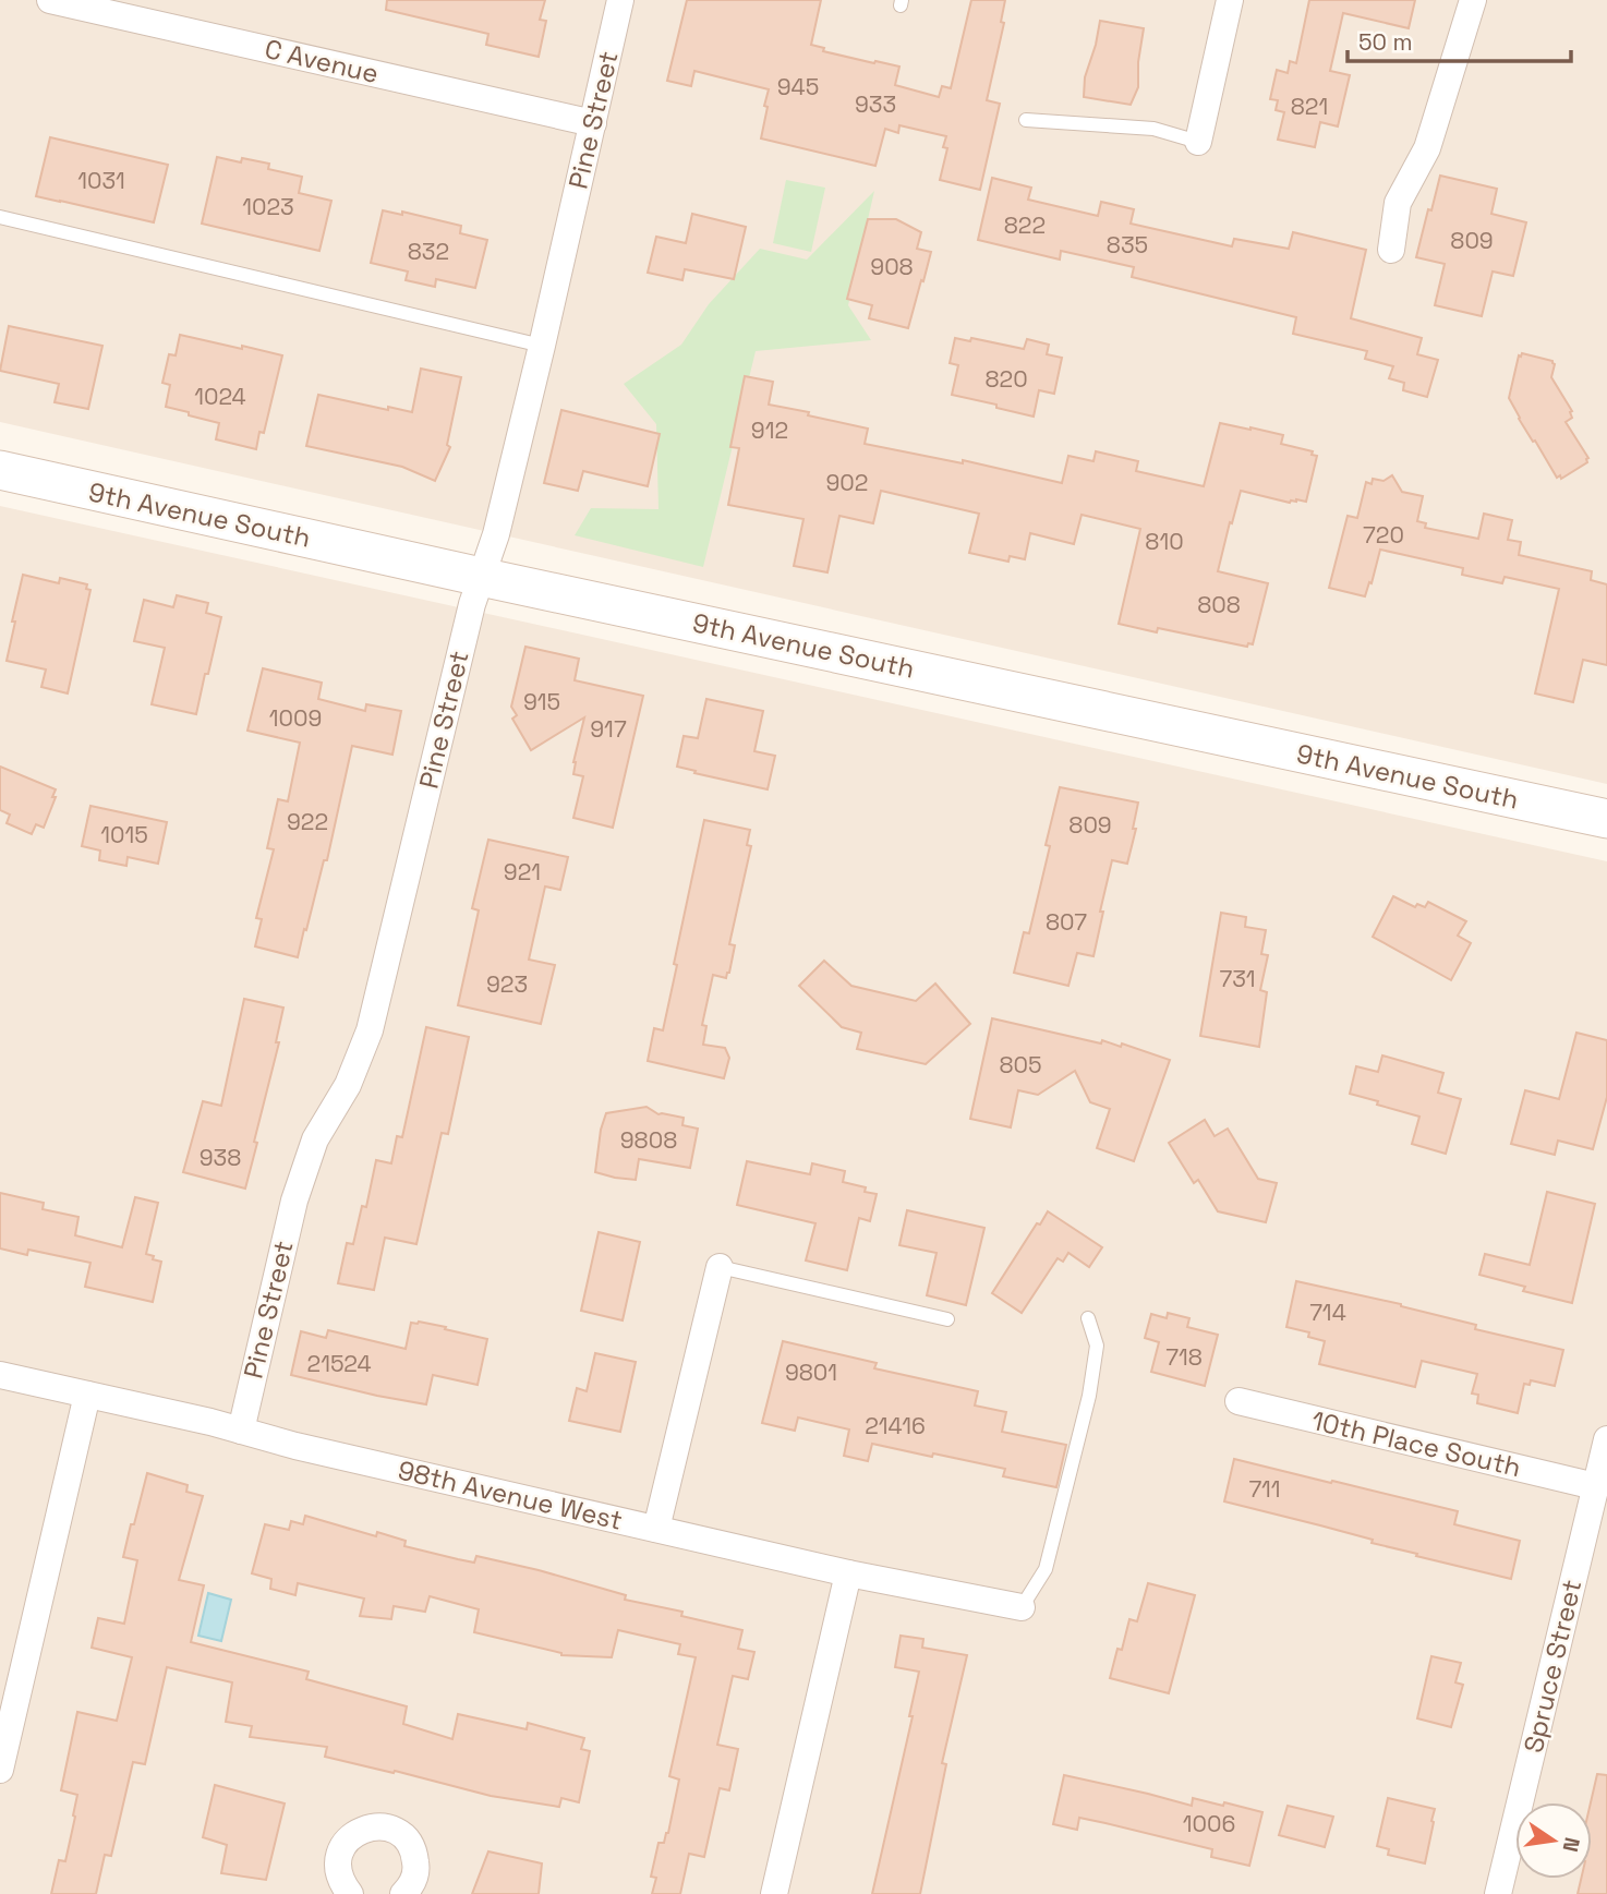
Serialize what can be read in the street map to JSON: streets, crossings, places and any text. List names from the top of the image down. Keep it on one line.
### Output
{"streets":{"main road":["9th Avenue South"],"street":["C Avenue","Pine Street","10th Place South","98th Avenue West","Spruce Street"]},"crossings":[["C Avenue","Pine Street"],["Pine Street","9th Avenue South"],["Pine Street","98th Avenue West"],["10th Place South","Spruce Street"]],"house_numbers":["945","933","821","1031","1023","822","809","835","832","908","820","1024","912","902","720","810","808","915","1009","917","922","809","1015","921","807","731","923","805","9808","938","714","718","21524","9801","21416","711","1006"],"scale_bar":"50 m","north":"right"}
